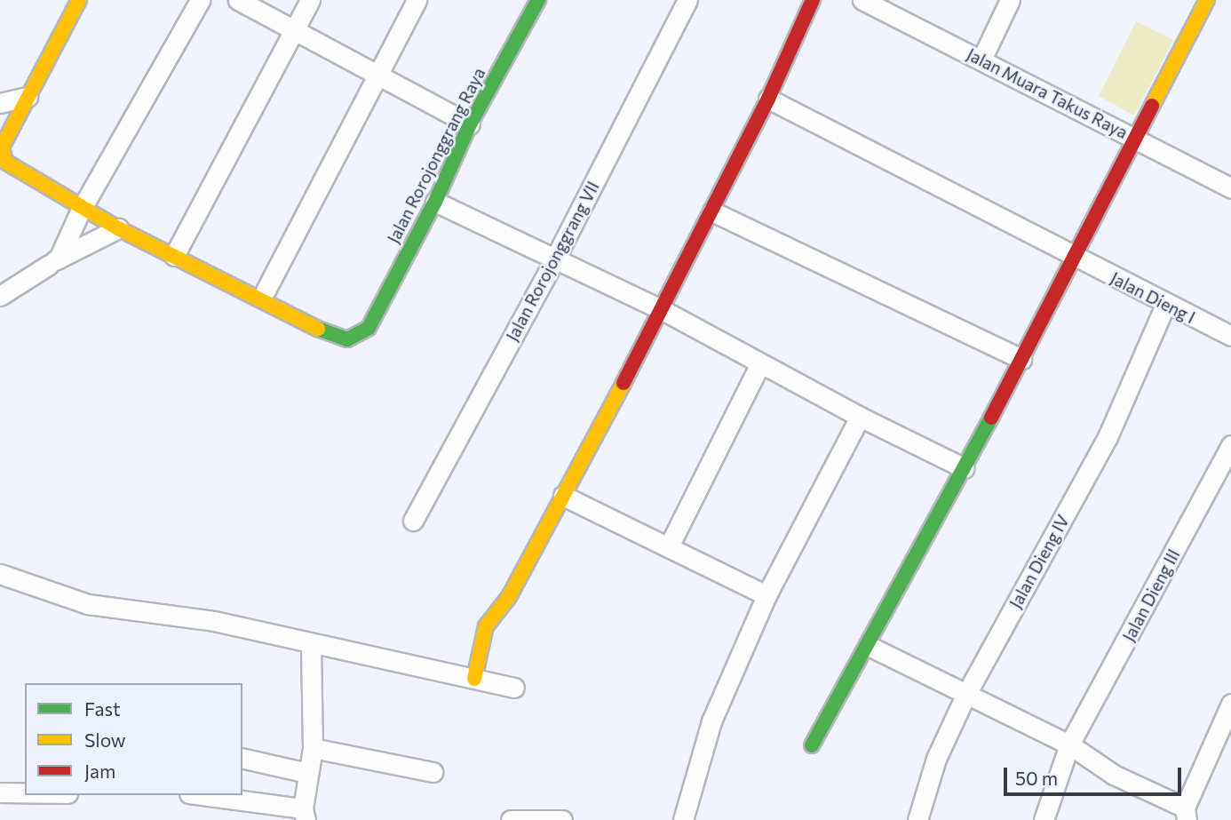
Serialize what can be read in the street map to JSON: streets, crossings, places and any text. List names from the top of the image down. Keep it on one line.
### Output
{"streets":{"street":["Jalan Muara Takus Raya","Jalan Rorojonggrang Raya","Jalan Rorojonggrang VII","Jalan Dieng I","Jalan Dieng IV","Jalan Dieng III"]},"crossings":[["Jalan Dieng I","Jalan Dieng IV"]],"legend":["Fast","Slow","Jam"],"scale_bar":"50 m"}
